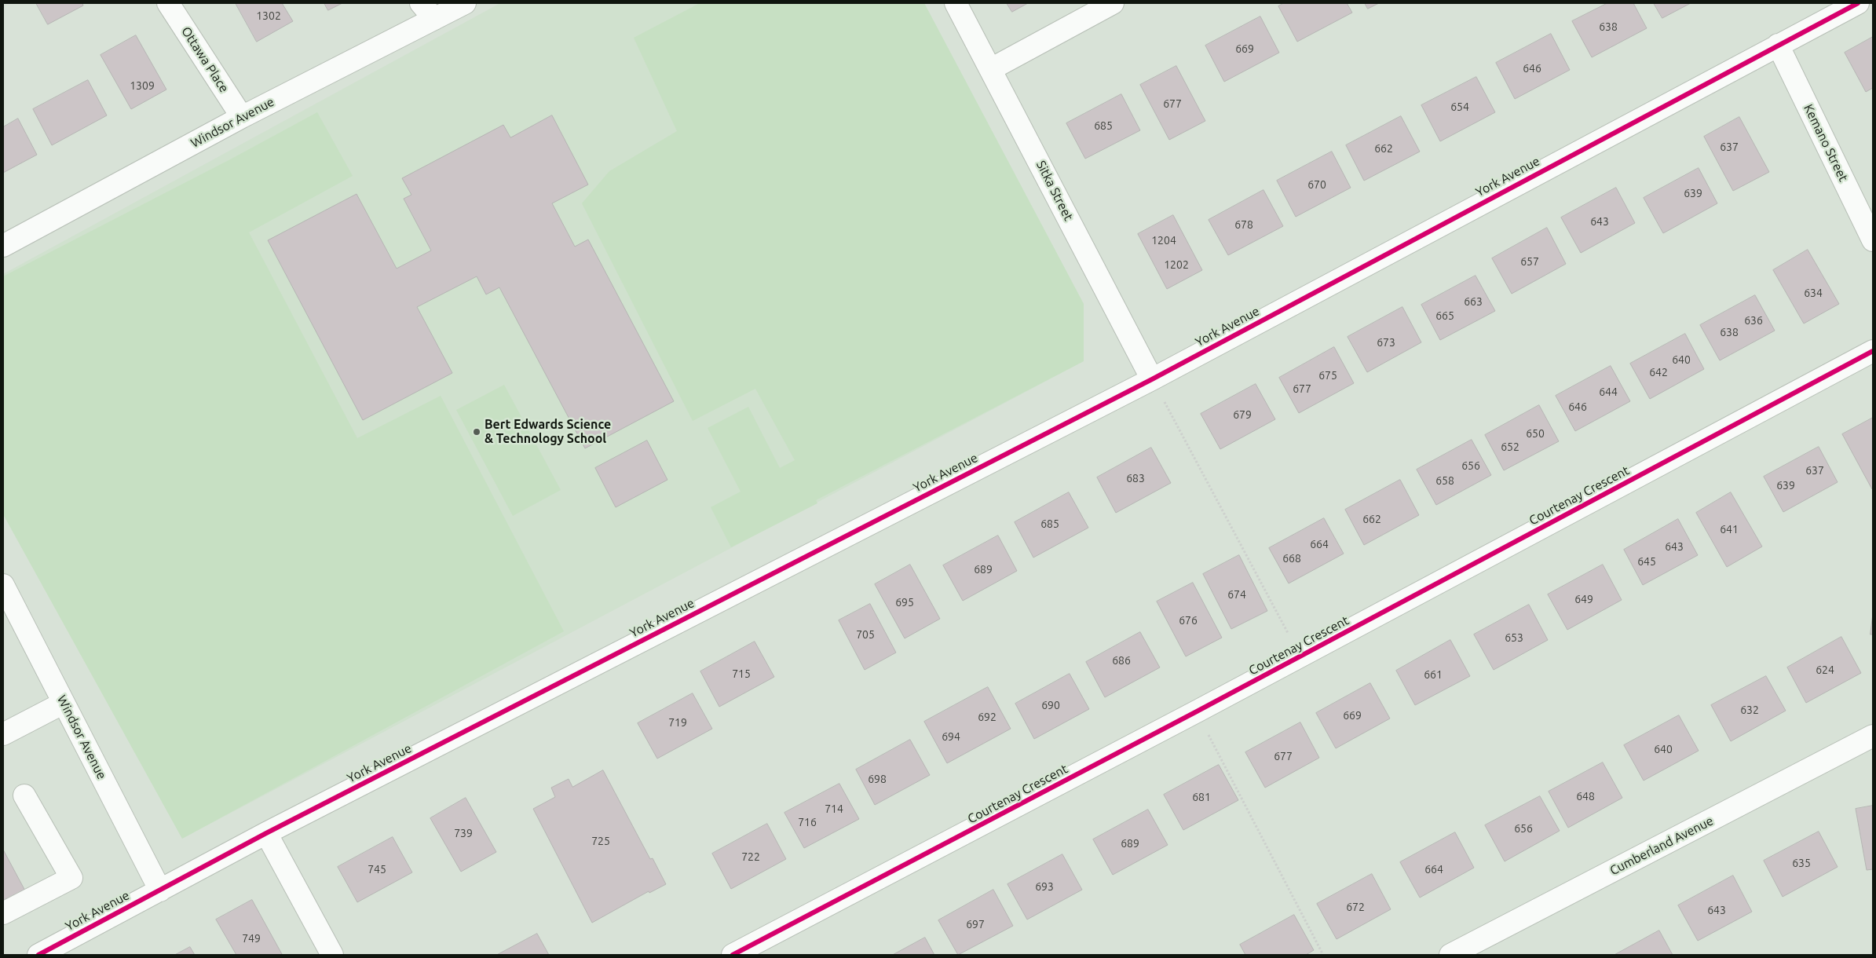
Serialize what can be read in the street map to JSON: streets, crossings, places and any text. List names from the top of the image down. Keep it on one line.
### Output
{"streets":{"street":["Ottawa Place","Windsor Avenue","Kemano Street","York Avenue","Sitka Street","Courtenay Crescent","Cumberland Avenue"]},"crossings":[["Ottawa Place","Windsor Avenue"],["Windsor Avenue","York Avenue"],["Kemano Street","York Avenue"],["York Avenue","Sitka Street"]],"places":["Bert Edwards Science & Technology School"],"house_numbers":["1302","638","669","646","1309","677","654","685","637","662","670","639","643","678","1204","657","1202","634","663","665","636","638","673","640","642","675","677","644","646","679","650","652","656","637","683","658","639","662","685","641","664","643","668","645","689","674","649","695","676","705","653","686","624","715","661","690","632","669","692","719","694","640","677","698","648","681","714","716","656","739","725","689","722","635","745","664","693","672","643","697","749"]}
